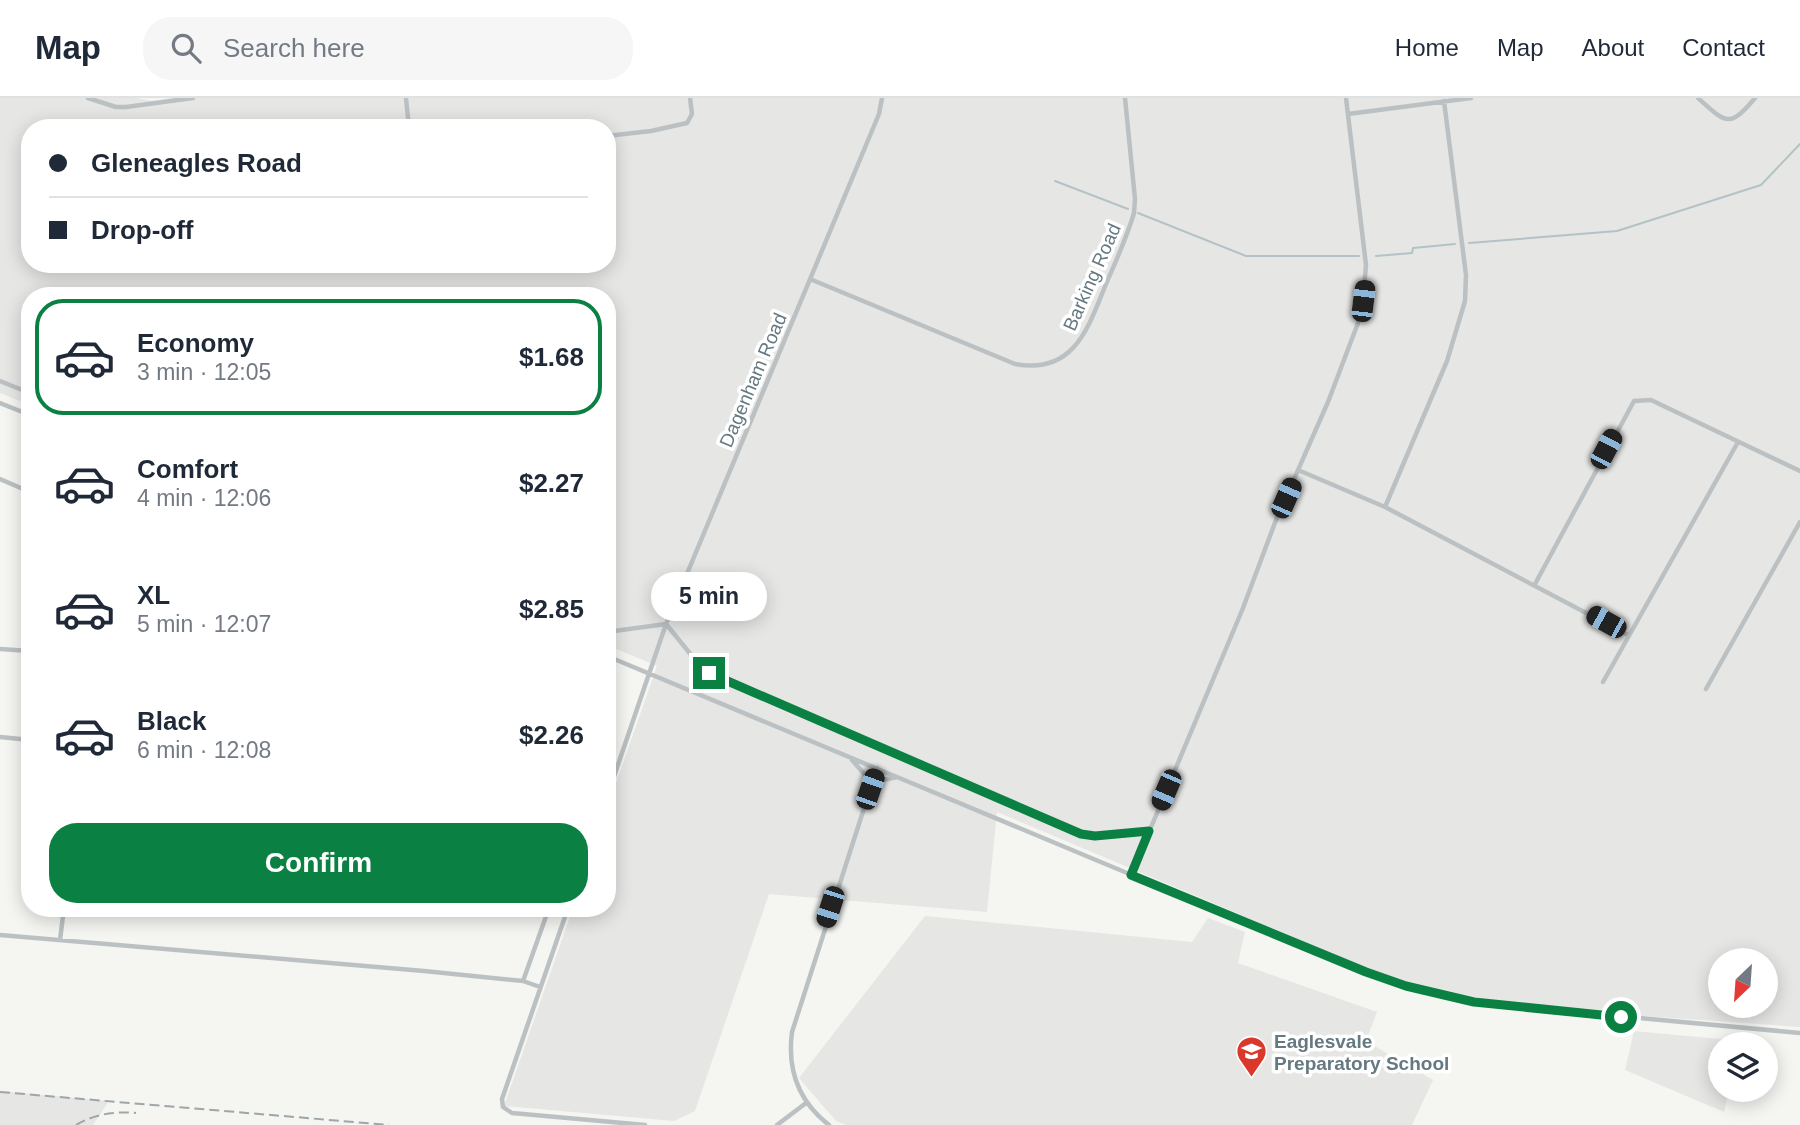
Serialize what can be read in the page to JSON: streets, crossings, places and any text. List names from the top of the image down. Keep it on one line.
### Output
{"streets":{"street":["Barking Road","Dagenham Road"]},"crossings":[["Barking Road","Dagenham Road"]],"places":{"school or university":["Eaglesvale Preparatory School"]},"north":"bottom left","page":{"header":"Map","search":"Search here","nav":["Home","Map","About","Contact"],"banner":["Gleneagles Road","Drop-off"],"list":[{"name":"Economy","note":"3 min · 12:05","value":"$1.68"},{"name":"Comfort","note":"4 min · 12:06","value":"$2.27"},{"name":"XL","note":"5 min · 12:07","value":"$2.85"},{"name":"Black","note":"6 min · 12:08","value":"$2.26"}],"bubble":"5 min","buttons":"Confirm"}}
